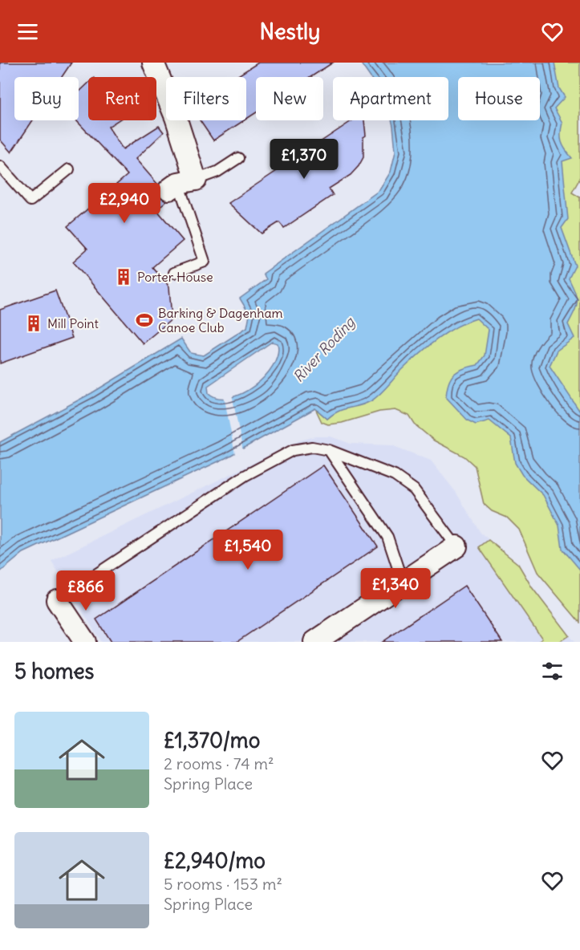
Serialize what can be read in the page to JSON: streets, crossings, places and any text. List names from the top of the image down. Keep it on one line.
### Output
{"water":["River Roding"],"places":{"building":["Porter House","Mill Point"],"sports":["Barking & Dagenham Canoe Club"]},"page":{"header":"Nestly","chip":["Buy","Rent","Filters","New","Apartment","House"],"price":["£1,370","£2,940","£1,540","£1,340","£866"],"heading":"5 homes","list":[{"name":"£1,370/mo","note":"2 rooms · 74 m² · Spring Place"},{"name":"£2,940/mo","note":"5 rooms · 153 m² · Spring Place"}]}}
